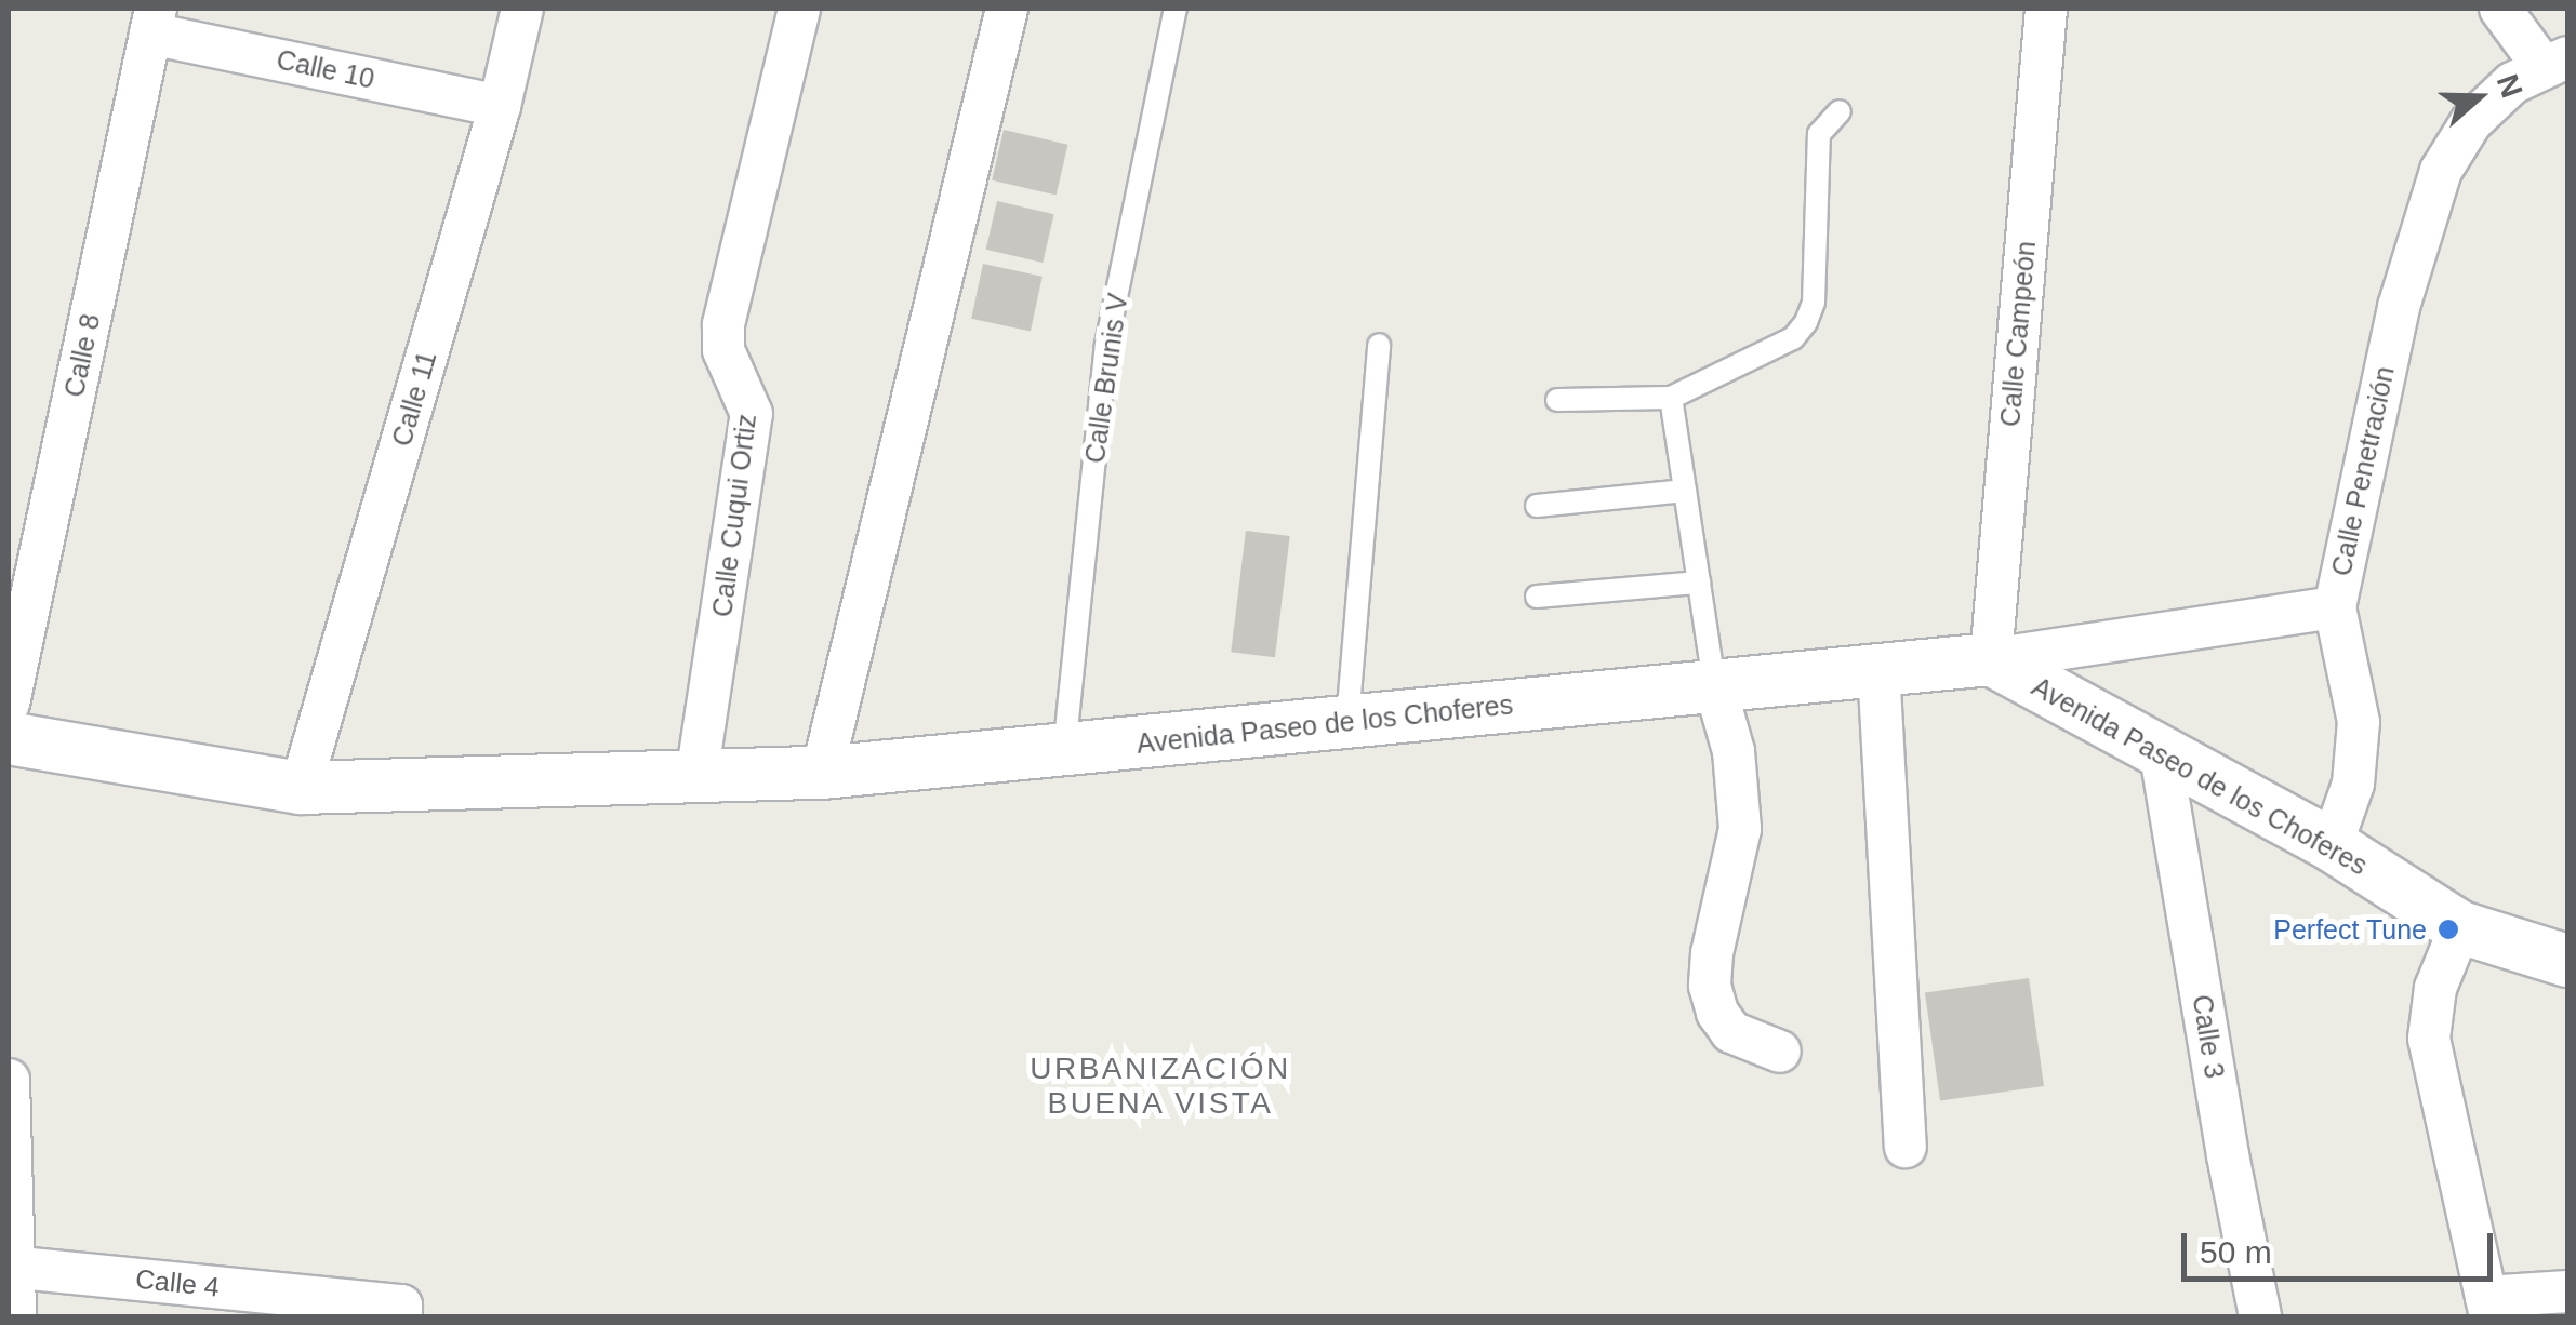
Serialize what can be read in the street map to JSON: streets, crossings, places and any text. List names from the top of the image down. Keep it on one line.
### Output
{"streets":{"street":["Calle 10","Calle Campeón","Calle 8","Calle 11","Calle Penetración","Calle Cuqui Ortiz","Avenida Paseo de los Choferes","Calle 3","Calle 4"],"lane":["Calle Brunis V"]},"crossings":[["Calle 10","Calle 8"],["Calle 10","Calle 11"],["Calle Campeón","Calle Penetración"],["Calle Campeón","Avenida Paseo de los Choferes"],["Calle Brunis V","Avenida Paseo de los Choferes"],["Calle 11","Avenida Paseo de los Choferes"],["Calle Penetración","Avenida Paseo de los Choferes"],["Calle Cuqui Ortiz","Avenida Paseo de los Choferes"],["Avenida Paseo de los Choferes","Calle 3"]],"districts":["URBANIZACIÓN BUENA VISTA"],"places":["Perfect Tune"],"scale_bar":"50 m","north":"right"}
